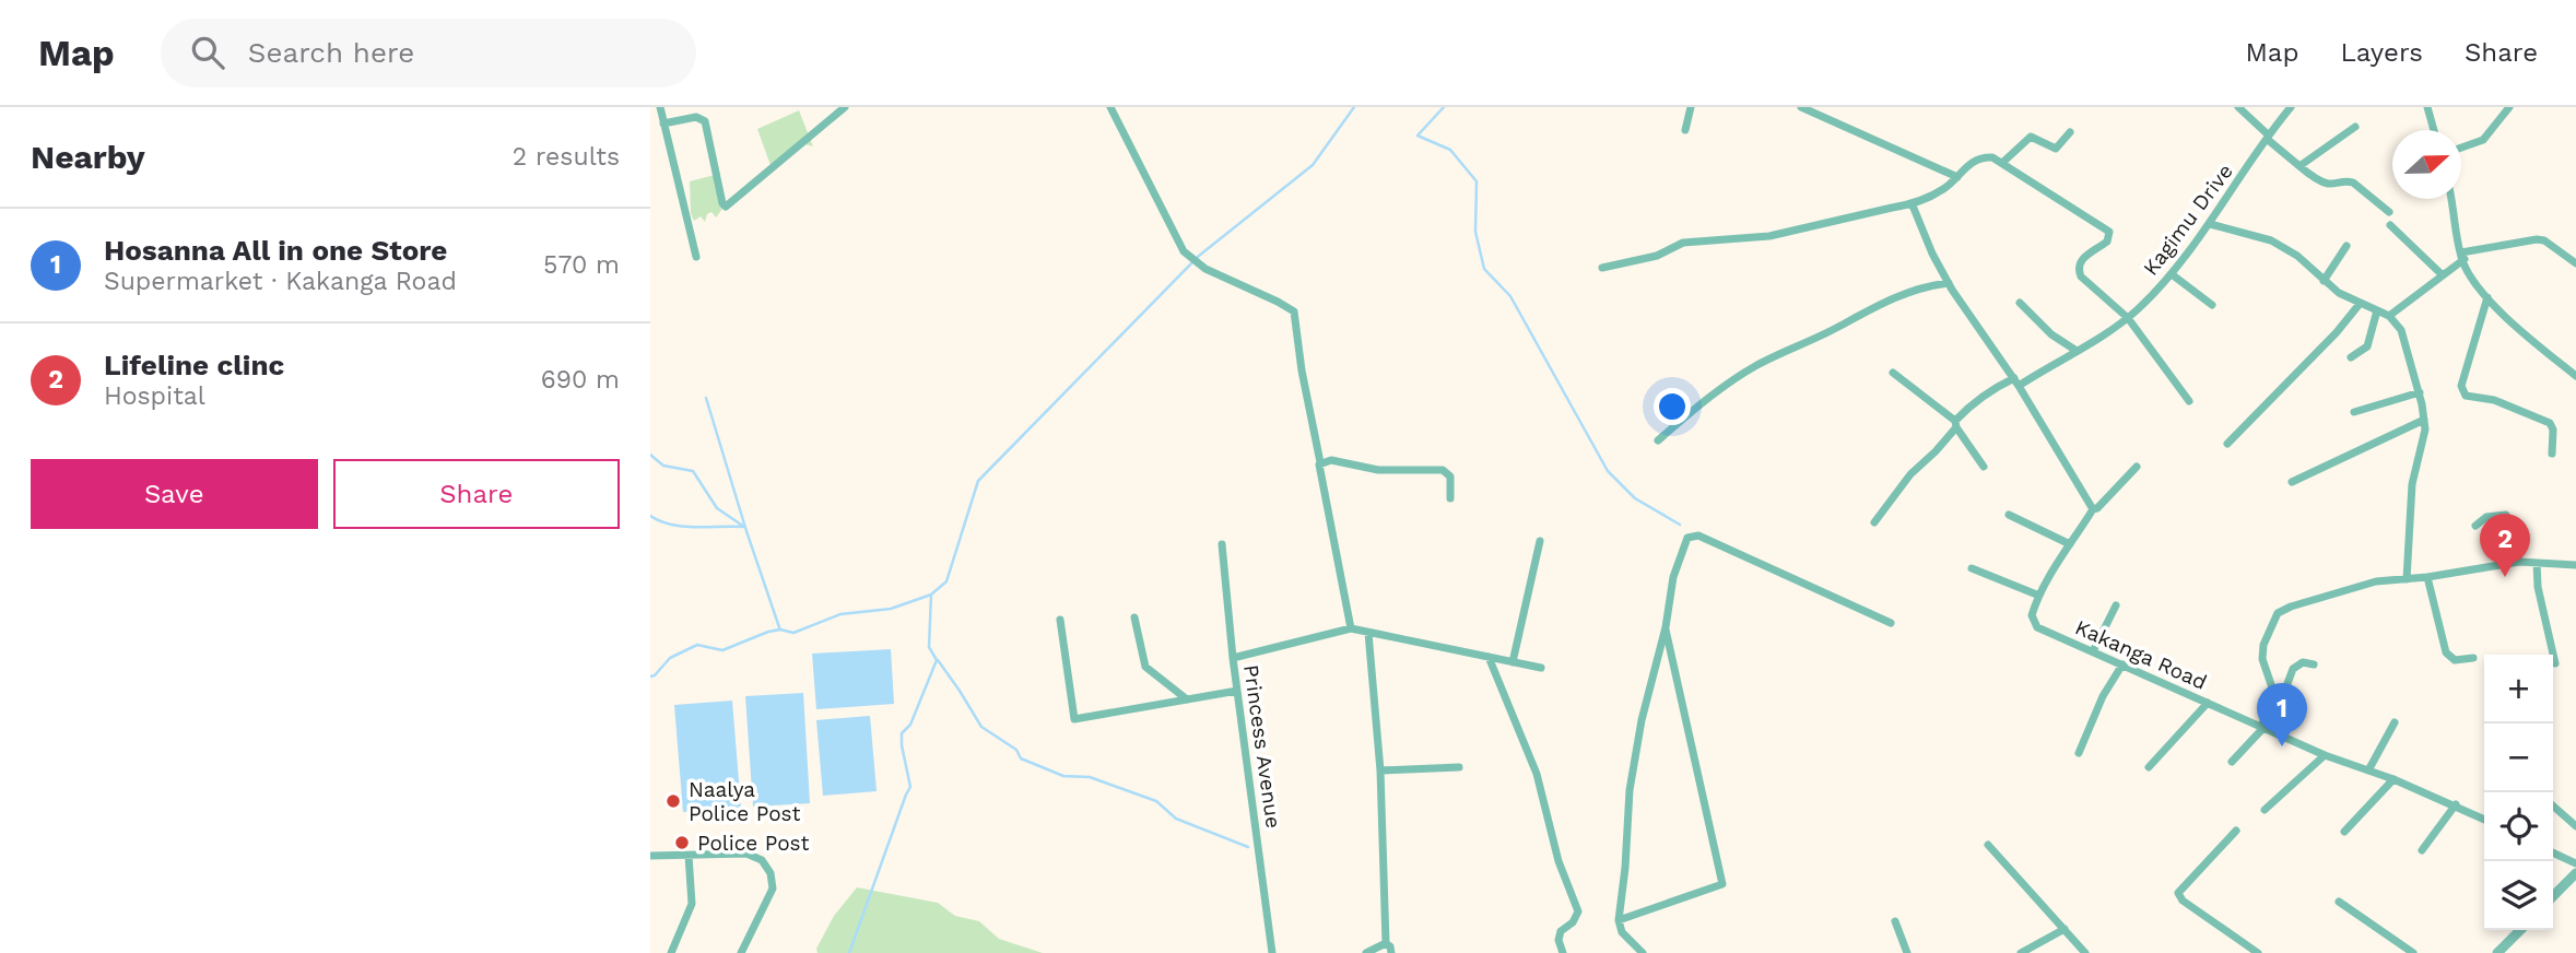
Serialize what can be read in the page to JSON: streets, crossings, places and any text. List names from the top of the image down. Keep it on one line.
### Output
{"streets":{"street":["Kagimu Drive","Kakanga Road","Princess Avenue"]},"places":["Naalya Police Post","Police Post"],"north":"right","page":{"header":"Map","search":"Search here","nav":["Map","Layers","Share"],"heading":["Nearby","2 results"],"list":[{"mark":"1","name":"Hosanna All in one Store","note":"Supermarket · Kakanga Road","value":"570 m"},{"mark":"2","name":"Lifeline clinc","note":"Hospital","value":"690 m"}],"buttons":["Save","Share"],"pins":["2","1"],"map_buttons":["+","−"]}}
